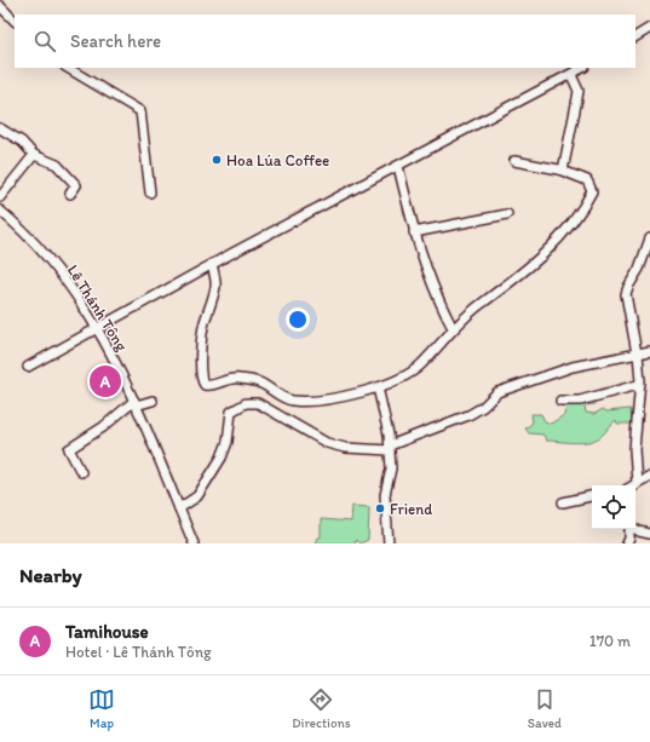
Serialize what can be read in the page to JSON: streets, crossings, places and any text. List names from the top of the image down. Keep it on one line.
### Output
{"streets":{"street":["Lê Thánh Tông"]},"places":["Hoa Lúa Coffee","Friend"],"page":{"search":"Search here","pins":"A","heading":"Nearby","list":[{"mark":"A","name":"Tamihouse","note":"Hotel · Lê Thánh Tông","value":"170 m"}],"nav":["Map","Directions","Saved"]}}
